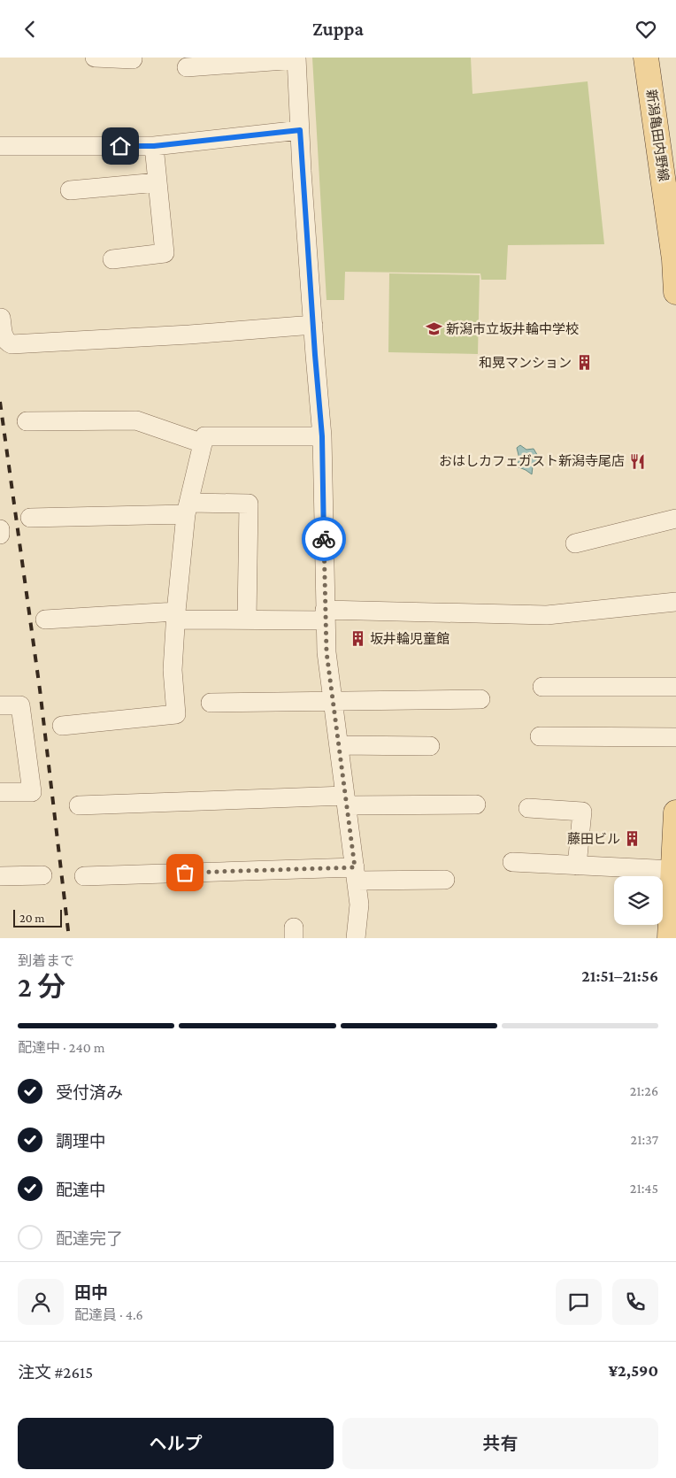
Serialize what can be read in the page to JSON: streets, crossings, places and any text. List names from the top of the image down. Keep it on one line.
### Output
{"streets":{"main road":["新潟亀田内野線"]},"places":{"school or university":["新潟市立坂井輪中学校"],"building":["和晃マンション","坂井輪児童館","藤田ビル"],"restaurant":["おはしカフェガスト新潟寺尾店"]},"scale_bar":"20 m","page":{"header":"Zuppa","scale":"20 m","heading":["2 分","到着まで","21:51–21:56"],"panel":["田中","配達員 · 4.6","注文 #2615","¥2,590"],"bar":"配達中 · 240 m","list":[["受付済み","21:26"],["調理中","21:37"],["配達中","21:45"],"配達完了"],"buttons":["ヘルプ","共有"]}}
